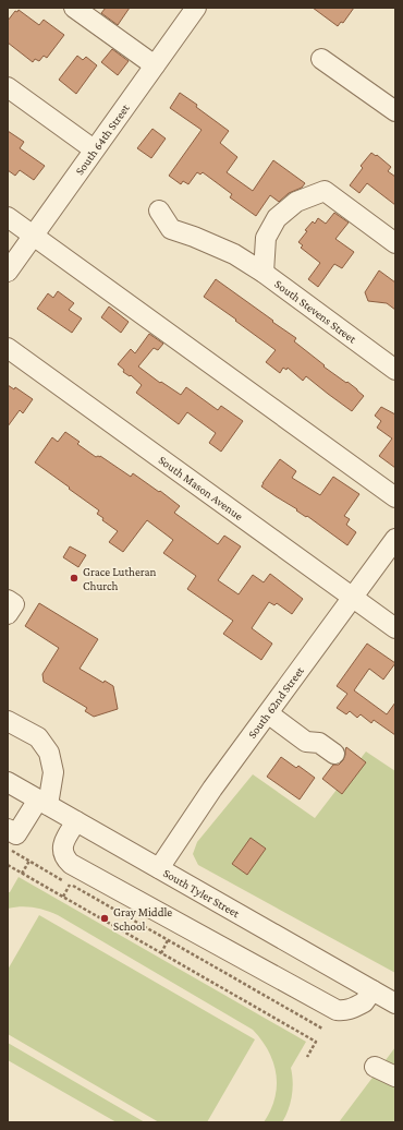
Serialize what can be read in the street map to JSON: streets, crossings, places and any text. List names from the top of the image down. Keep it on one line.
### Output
{"streets":{"street":["South 64th Street","South Stevens Street","South Mason Avenue","South 62nd Street","South Tyler Street"]},"crossings":[["South Mason Avenue","South 62nd Street"],["South 62nd Street","South Tyler Street"]],"places":["Grace Lutheran Church","Gray Middle School"]}
